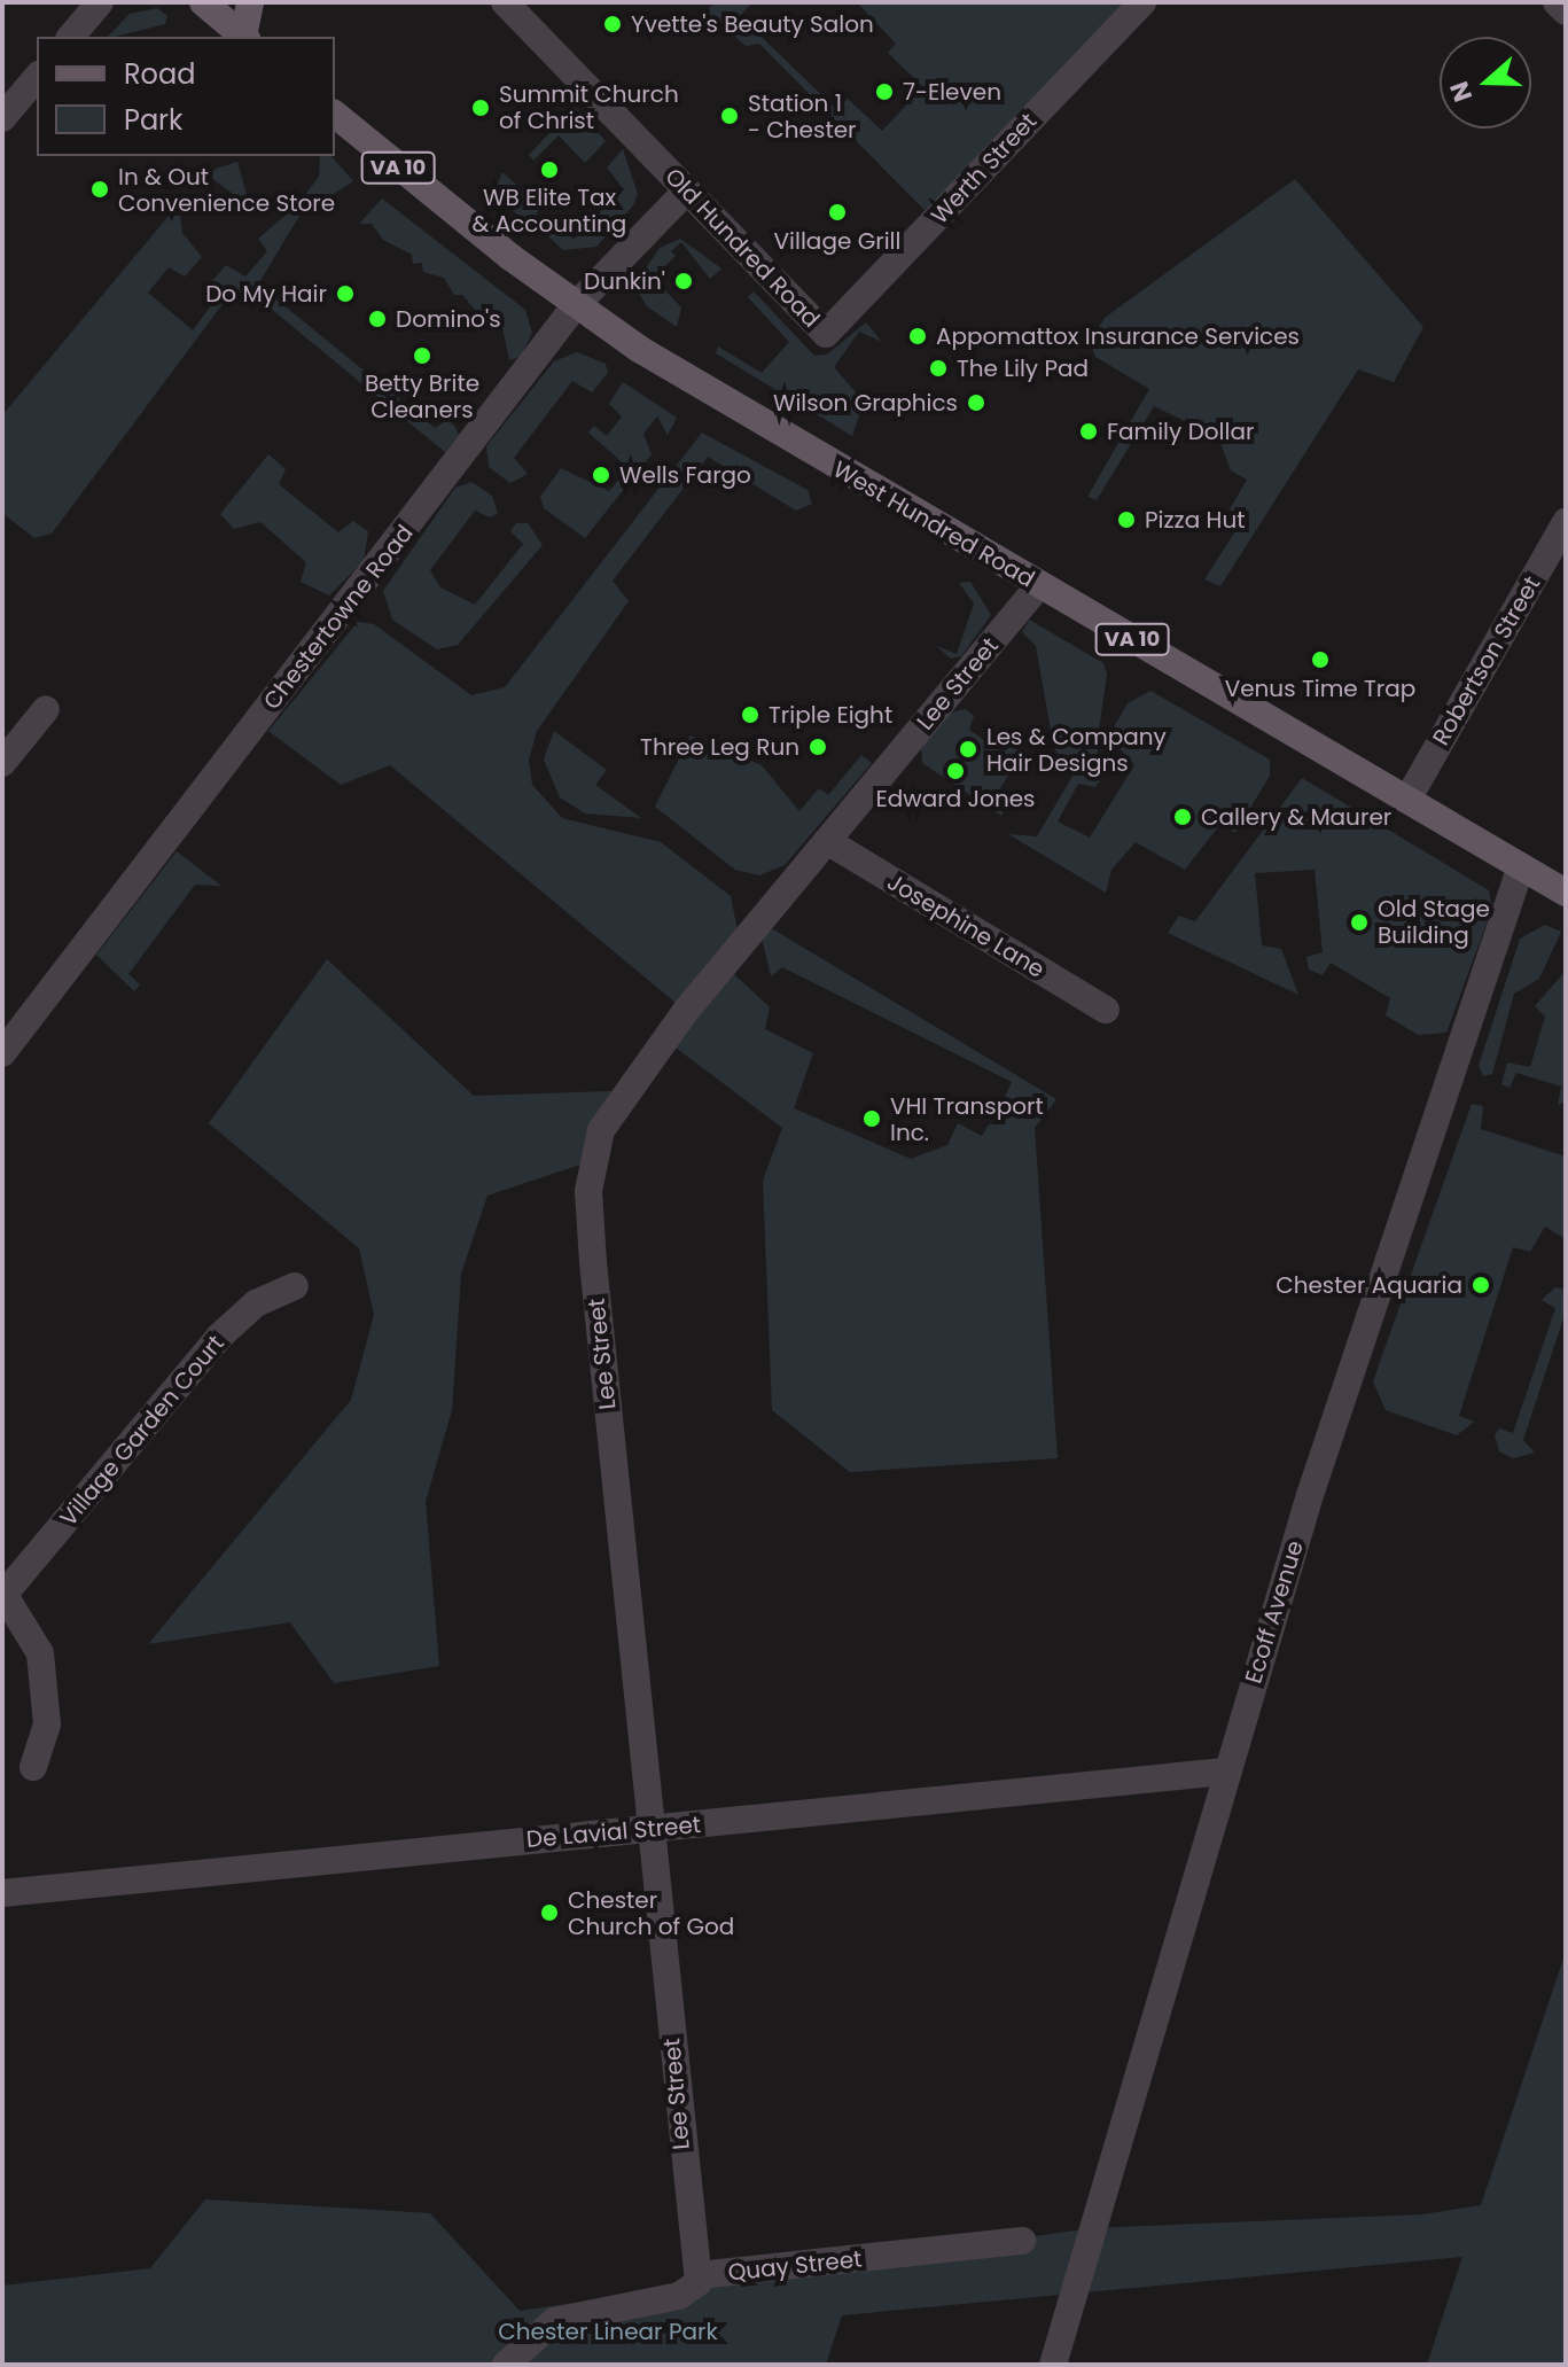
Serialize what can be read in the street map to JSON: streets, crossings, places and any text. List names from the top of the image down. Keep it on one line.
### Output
{"streets":{"main road":["VA 10","West Hundred Road"],"street":["Werth Street","Old Hundred Road","Chestertowne Road","Robertson Street","Lee Street","Josephine Lane","Village Garden Court","Ecoff Avenue","De Lavial Street","Quay Street"]},"crossings":[["Werth Street","Old Hundred Road"],["Old Hundred Road","Chestertowne Road"],["West Hundred Road","Chestertowne Road"],["West Hundred Road","Robertson Street"],["West Hundred Road","Lee Street"],["West Hundred Road","Ecoff Avenue"],["Lee Street","Josephine Lane"],["Lee Street","De Lavial Street"],["Lee Street","Quay Street"],["Ecoff Avenue","De Lavial Street"]],"parks":["Chester Linear Park"],"places":["Yvette's Beauty Salon","7-Eleven","Summit Church of Christ","Station 1 - Chester","WB Elite Tax & Accounting","In & Out Convenience Store","Village Grill","Dunkin'","Do My Hair","Domino's","Appomattox Insurance Services","Betty Brite Cleaners","The Lily Pad","Wilson Graphics","Family Dollar","Wells Fargo","Pizza Hut","Venus Time Trap","Triple Eight","Three Leg Run","Les & Company Hair Designs","Edward Jones","Callery & Maurer","Old Stage Building","VHI Transport Inc.","Chester Aquaria","Chester Church of God"],"legend":["Road","Park"],"north":"left"}
